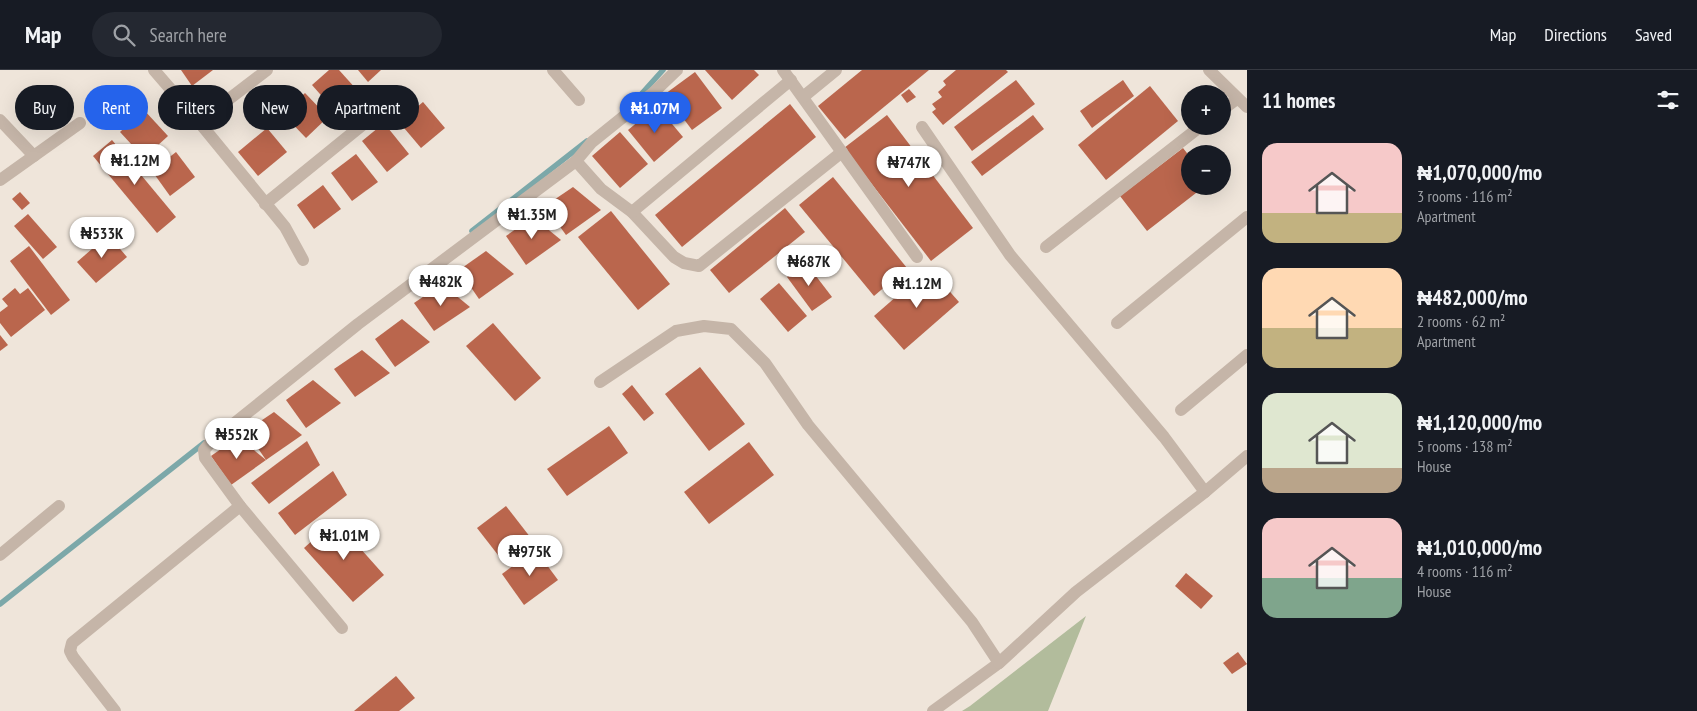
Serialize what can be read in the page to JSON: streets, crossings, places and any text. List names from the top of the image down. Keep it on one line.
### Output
{"page":{"header":"Map","search":"Search here","nav":["Map","Directions","Saved"],"heading":"11 homes","map_buttons":["+","−"],"chip":["Buy","Rent","Filters","New","Apartment"],"price":["₦1.07M","₦1.12M","₦747K","₦1.35M","₦533K","₦687K","₦482K","₦1.12M","₦552K","₦1.01M","₦975K"],"list":[{"name":"₦1,070,000/mo","note":"3 rooms · 116 m² · Apartment"},{"name":"₦482,000/mo","note":"2 rooms · 62 m² · Apartment"},{"name":"₦1,120,000/mo","note":"5 rooms · 138 m² · House"},{"name":"₦1,010,000/mo","note":"4 rooms · 116 m² · House"}]}}
